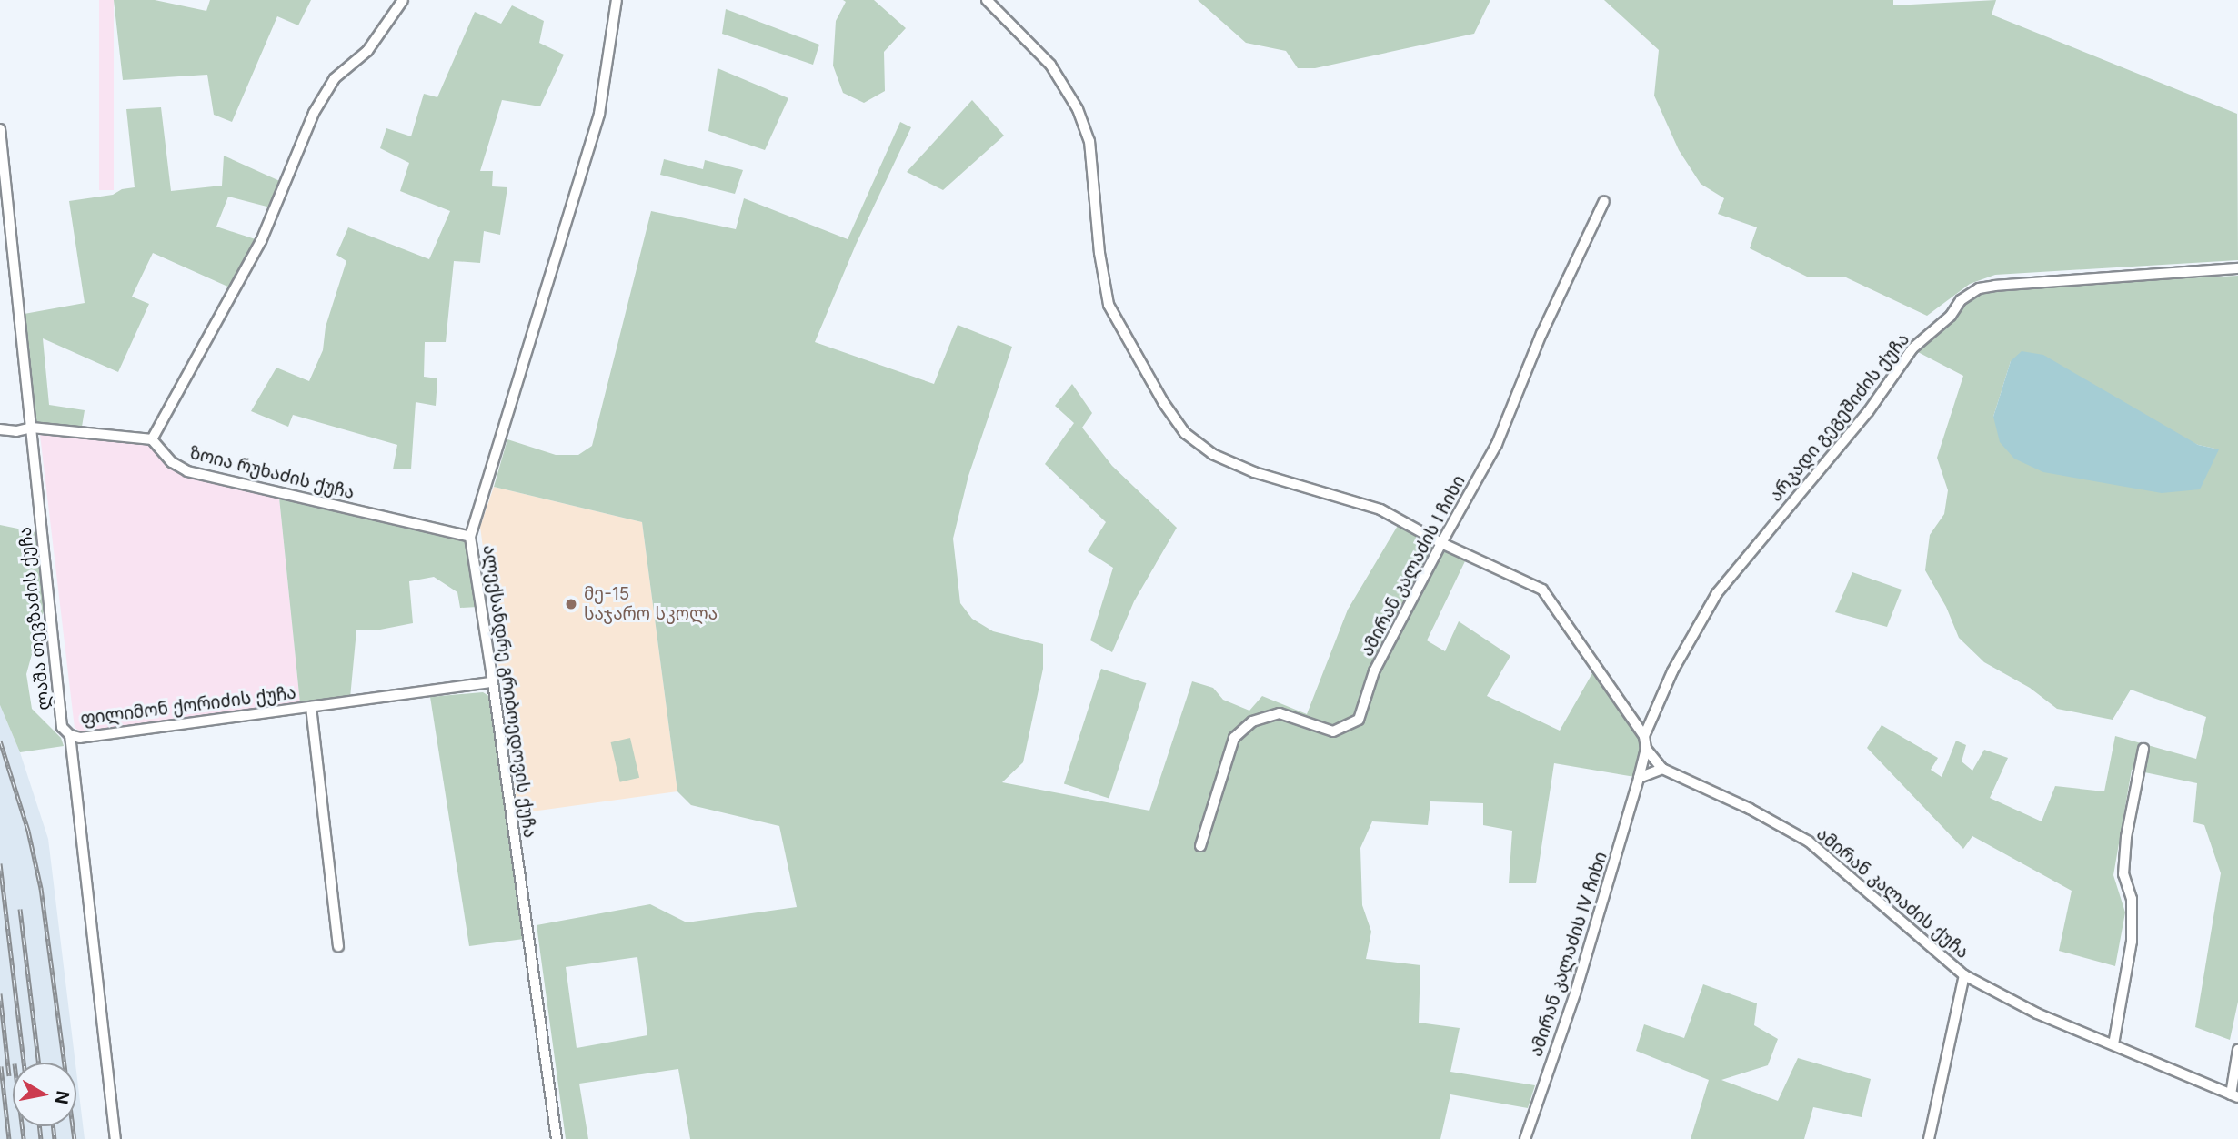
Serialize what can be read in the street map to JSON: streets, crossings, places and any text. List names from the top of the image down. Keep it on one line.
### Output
{"streets":{"street":["არკადი გეგეშიძის ქუჩა","ზოია რუხაძის ქუჩა","ამირან კალაძის I ჩიხი","ლაშა თევზაძის ქუჩა","ალექსანდრე გრიბოედოვის ქუჩა","ფილიმონ ქორიძის ქუჩა","ამირან კალაძის ქუჩა","ამირან კალაძის IV ჩიხი"]},"crossings":[["ზოია რუხაძის ქუჩა","ალექსანდრე გრიბოედოვის ქუჩა"],["ლაშა თევზაძის ქუჩა","ფილიმონ ქორიძის ქუჩა"],["ალექსანდრე გრიბოედოვის ქუჩა","ფილიმონ ქორიძის ქუჩა"],["ამირან კალაძის ქუჩა","ამირან კალაძის IV ჩიხი"]],"places":["მე-15 საჯარო სკოლა"],"north":"right"}
